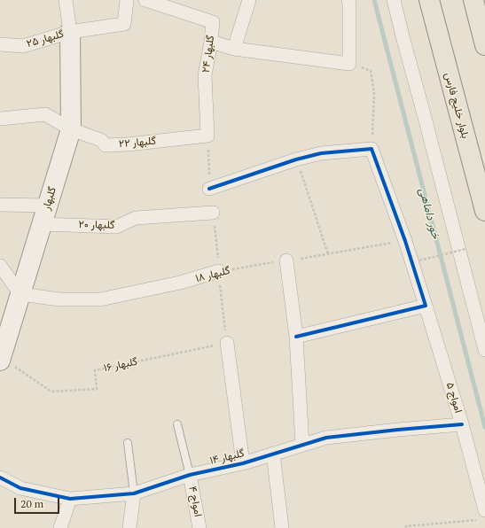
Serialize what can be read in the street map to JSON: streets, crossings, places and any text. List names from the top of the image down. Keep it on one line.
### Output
{"streets":{"main road":["بلوار خلیج فارس"],"street":["گلبهار ۲۵","گلبهار ۲۴","گلبهار ۲۲","گلبهار","گلبهار ۲۰","گلبهار ۱۸","امواج ۵","گلبهار ۱۴","امواج ۴"],"path":["گلبهار ۱۶"]},"crossings":[["گلبهار ۲۵","گلبهار"],["گلبهار ۲۴","گلبهار ۲۲"],["گلبهار ۲۲","گلبهار"],["گلبهار","گلبهار ۲۰"],["گلبهار","گلبهار ۱۸"],["گلبهار","گلبهار ۱۶"],["گلبهار ۱۸","امواج ۵"],["امواج ۵","گلبهار ۱۴"],["گلبهار ۱۴","امواج ۴"]],"water":["خور داماهی"],"scale_bar":"20 m"}
